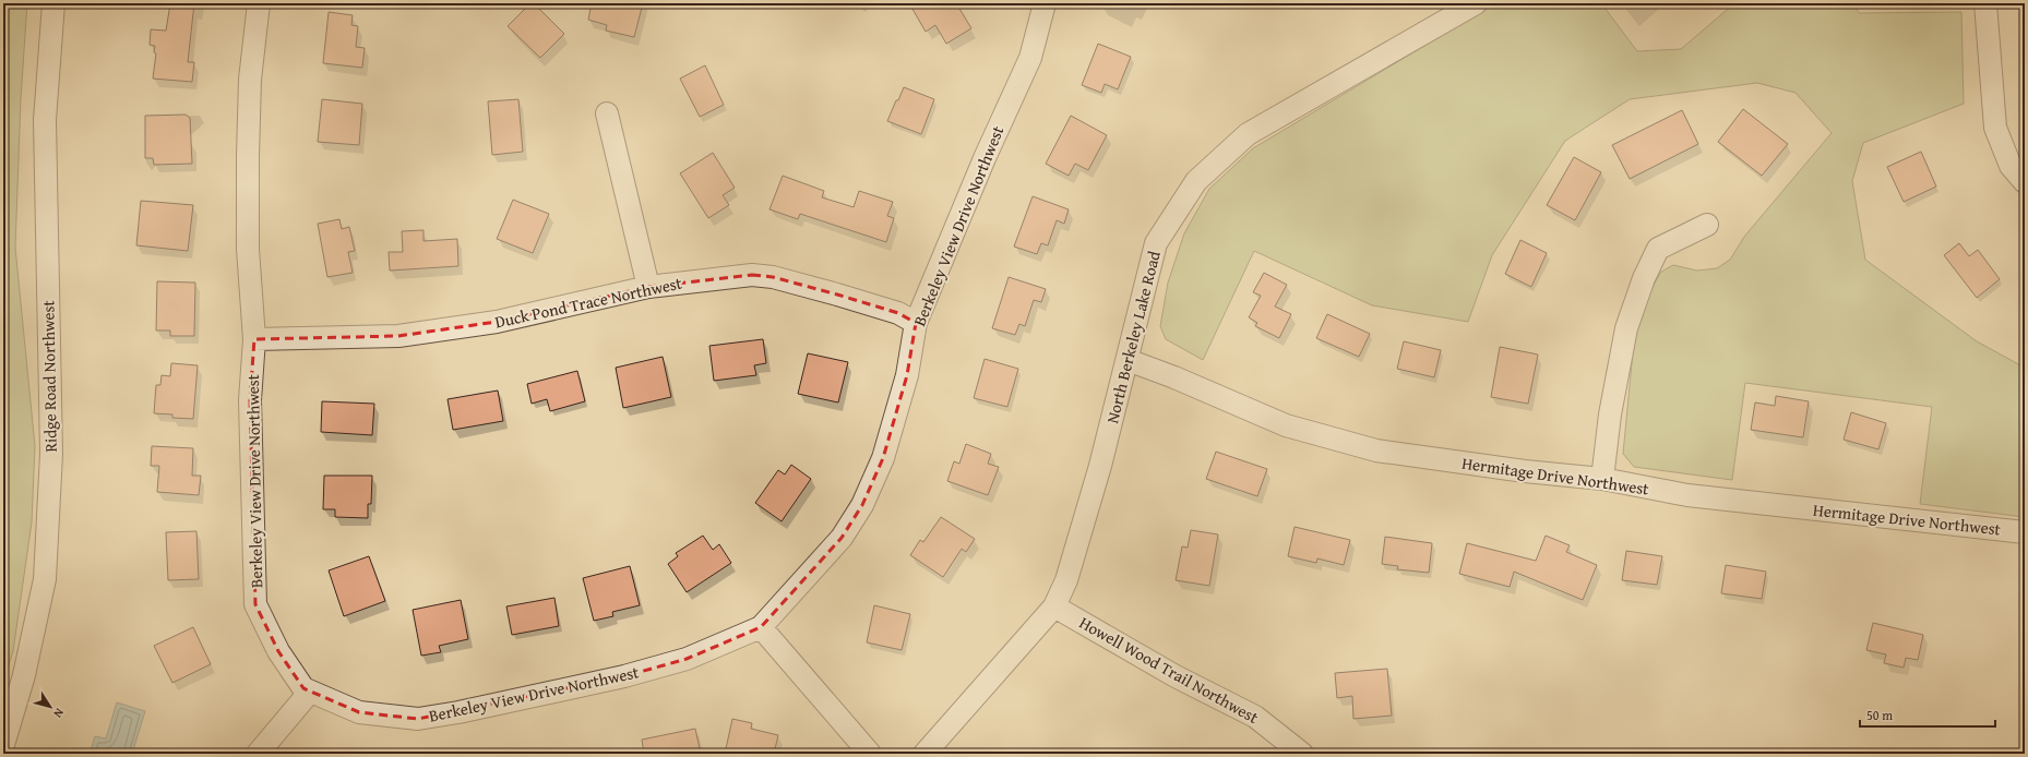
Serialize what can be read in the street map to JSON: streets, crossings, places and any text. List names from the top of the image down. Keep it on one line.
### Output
{"streets":{"street":["Berkeley View Drive Northwest","Duck Pond Trace Northwest","North Berkeley Lake Road","Ridge Road Northwest","Hermitage Drive Northwest","Howell Wood Trail Northwest"]},"crossings":[["Berkeley View Drive Northwest","Duck Pond Trace Northwest"],["North Berkeley Lake Road","Hermitage Drive Northwest"],["North Berkeley Lake Road","Howell Wood Trail Northwest"]],"scale_bar":"50 m","north":"bottom right"}
